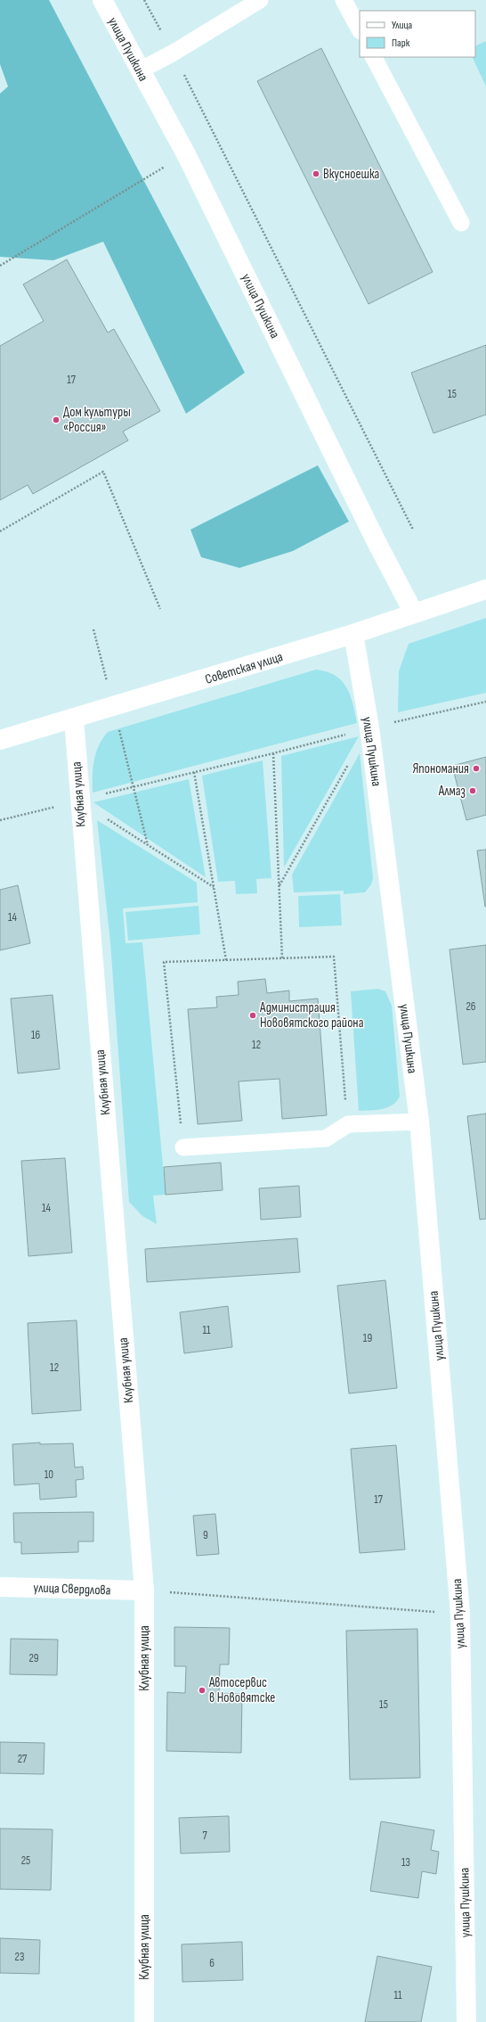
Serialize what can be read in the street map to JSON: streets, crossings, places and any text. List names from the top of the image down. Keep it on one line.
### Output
{"streets":{"street":["улица Пушкина","Советская улица","Клубная улица","улица Свердлова"]},"crossings":[["улица Пушкина","Советская улица"],["Советская улица","Клубная улица"],["Клубная улица","улица Свердлова"]],"places":["Вкусноешка","Дом культуры «Россия»","Япономания","Алмаз","Администрация Нововятского района","Автосервис в Нововятске"],"house_numbers":["17","15","14","26","16","12","14","11","19","12","10","17","9","29","15","27","7","25","13","23","6","11"],"legend":["Улица","Парк"]}
